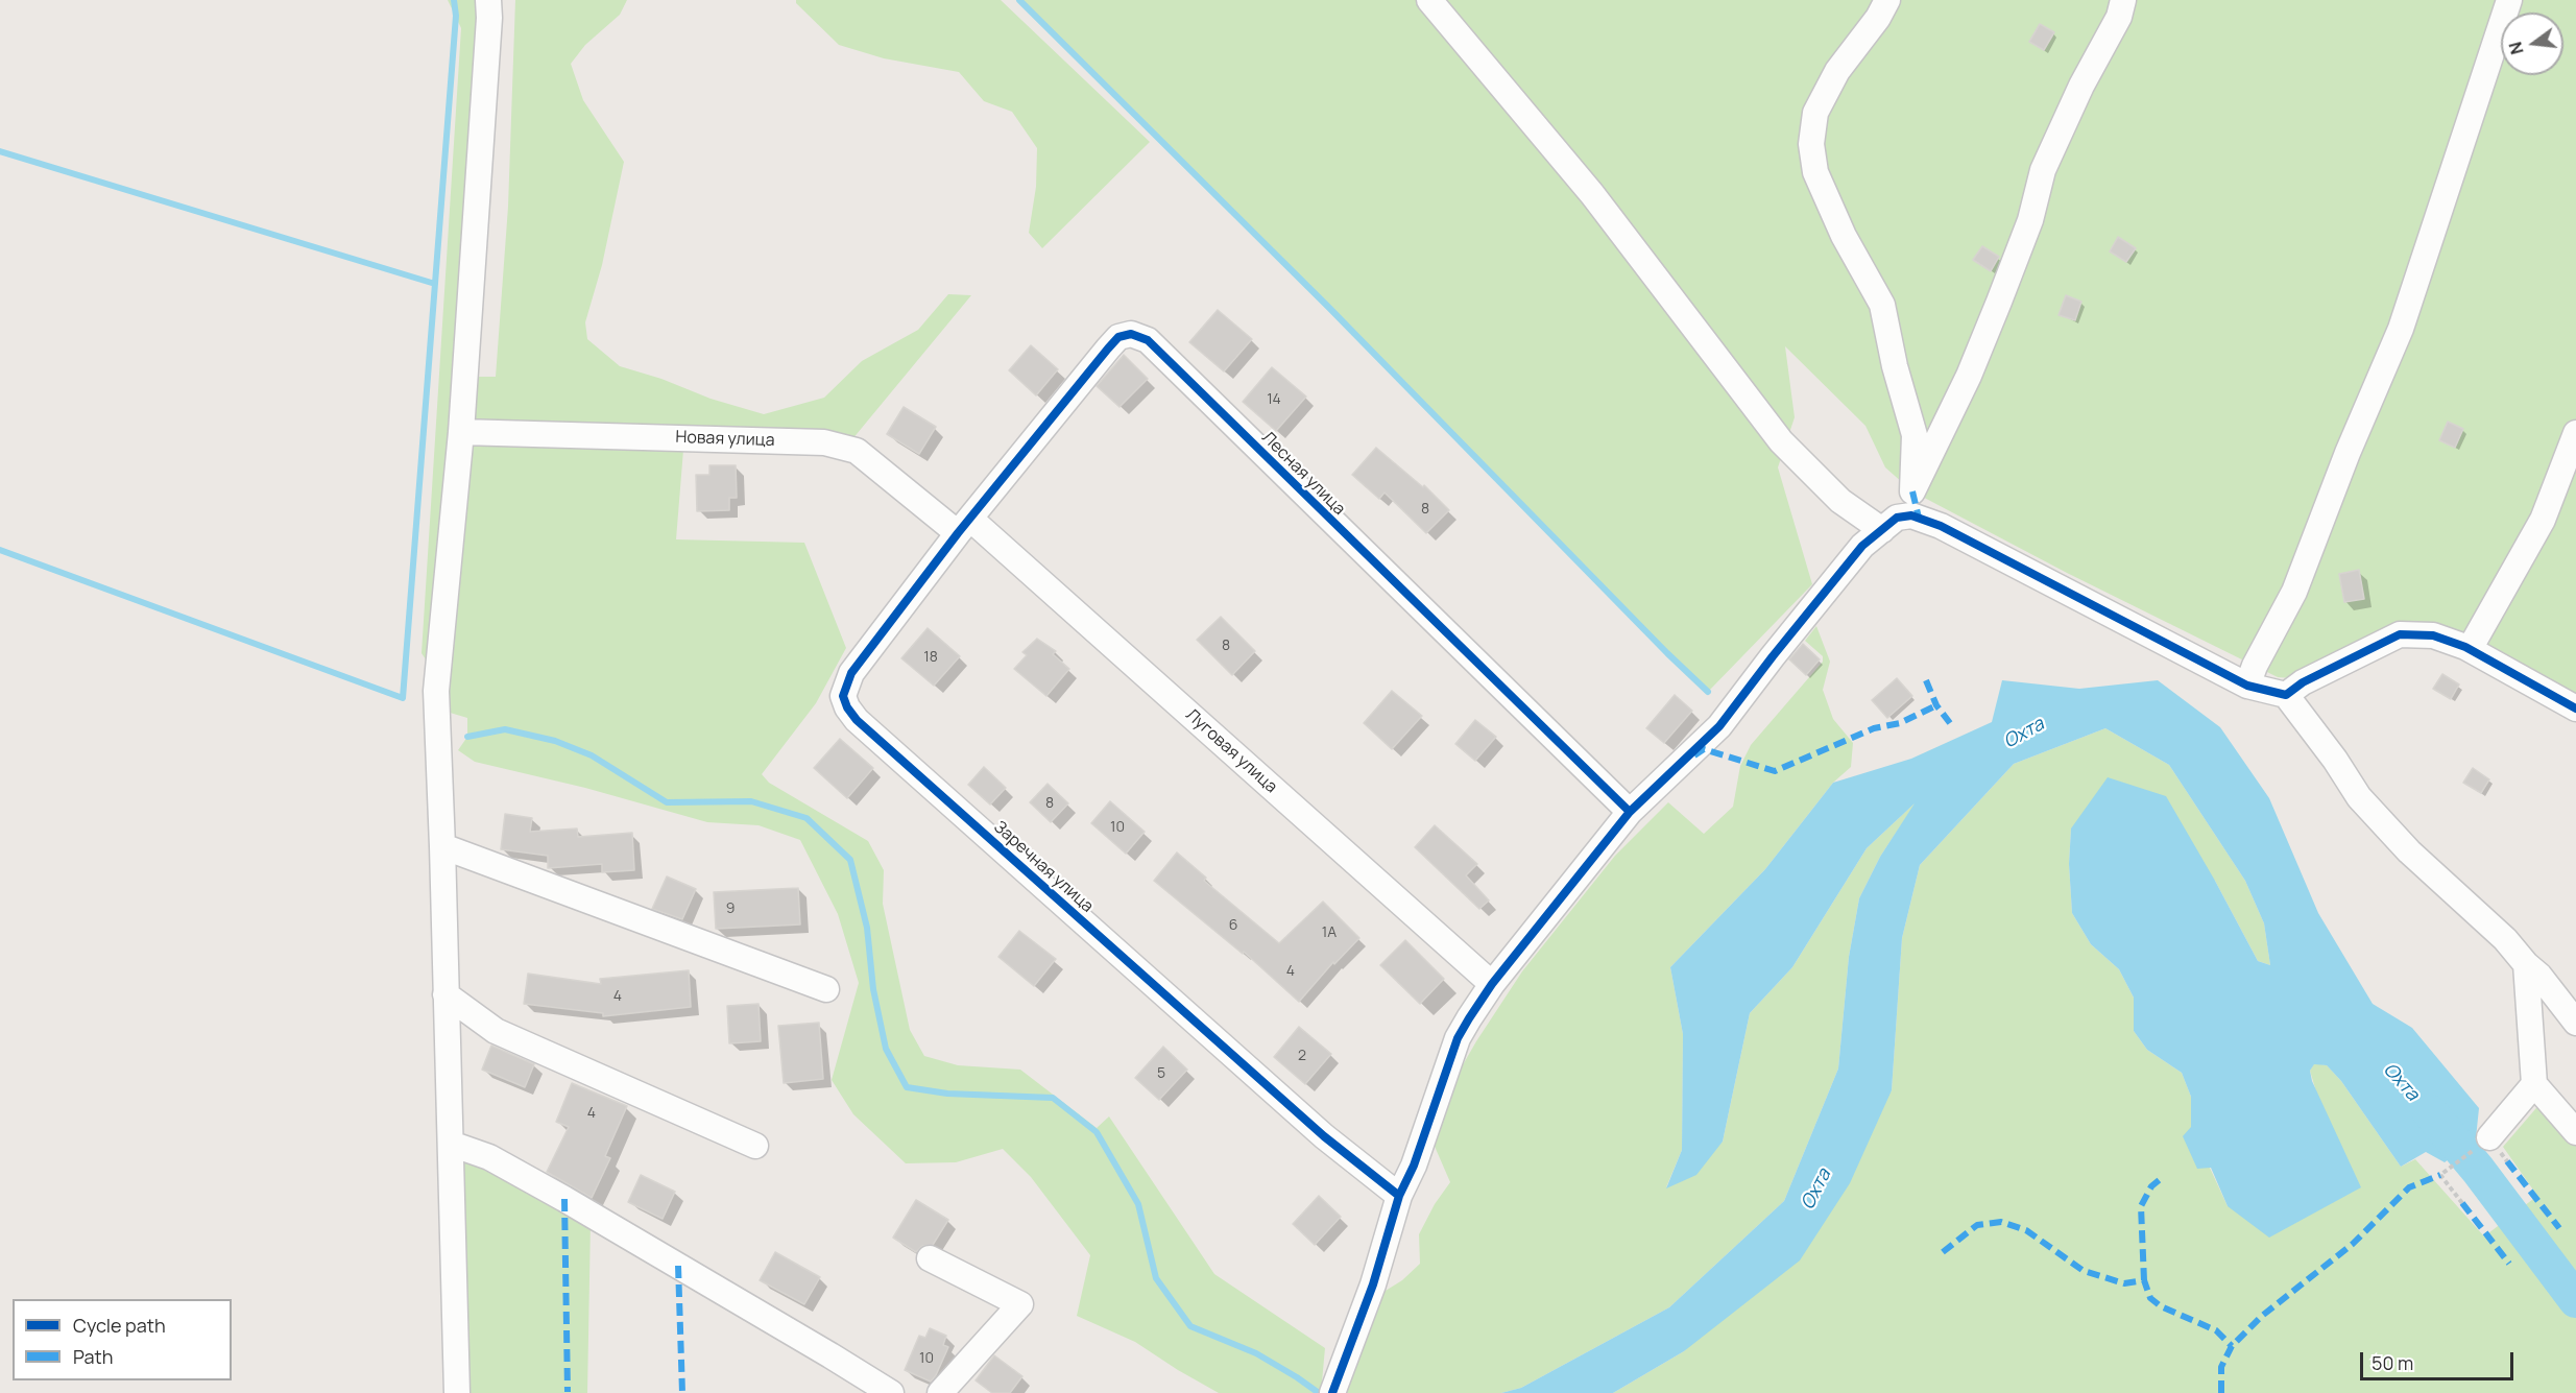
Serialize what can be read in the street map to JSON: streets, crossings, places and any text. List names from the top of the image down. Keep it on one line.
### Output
{"streets":{"street":["Новая улица","Лесная улица","Луговая улица","Заречная улица"]},"crossings":[["Новая улица","Лесная улица"],["Новая улица","Луговая улица"],["Новая улица","Заречная улица"],["Лесная улица","Луговая улица"],["Лесная улица","Заречная улица"],["Луговая улица","Заречная улица"]],"water":["Охта"],"house_numbers":["14","8","8","18","8","10","9","6","1А","4","4","2","5","4","10"],"legend":["Cycle path","Path"],"scale_bar":"50 m","north":"left"}
